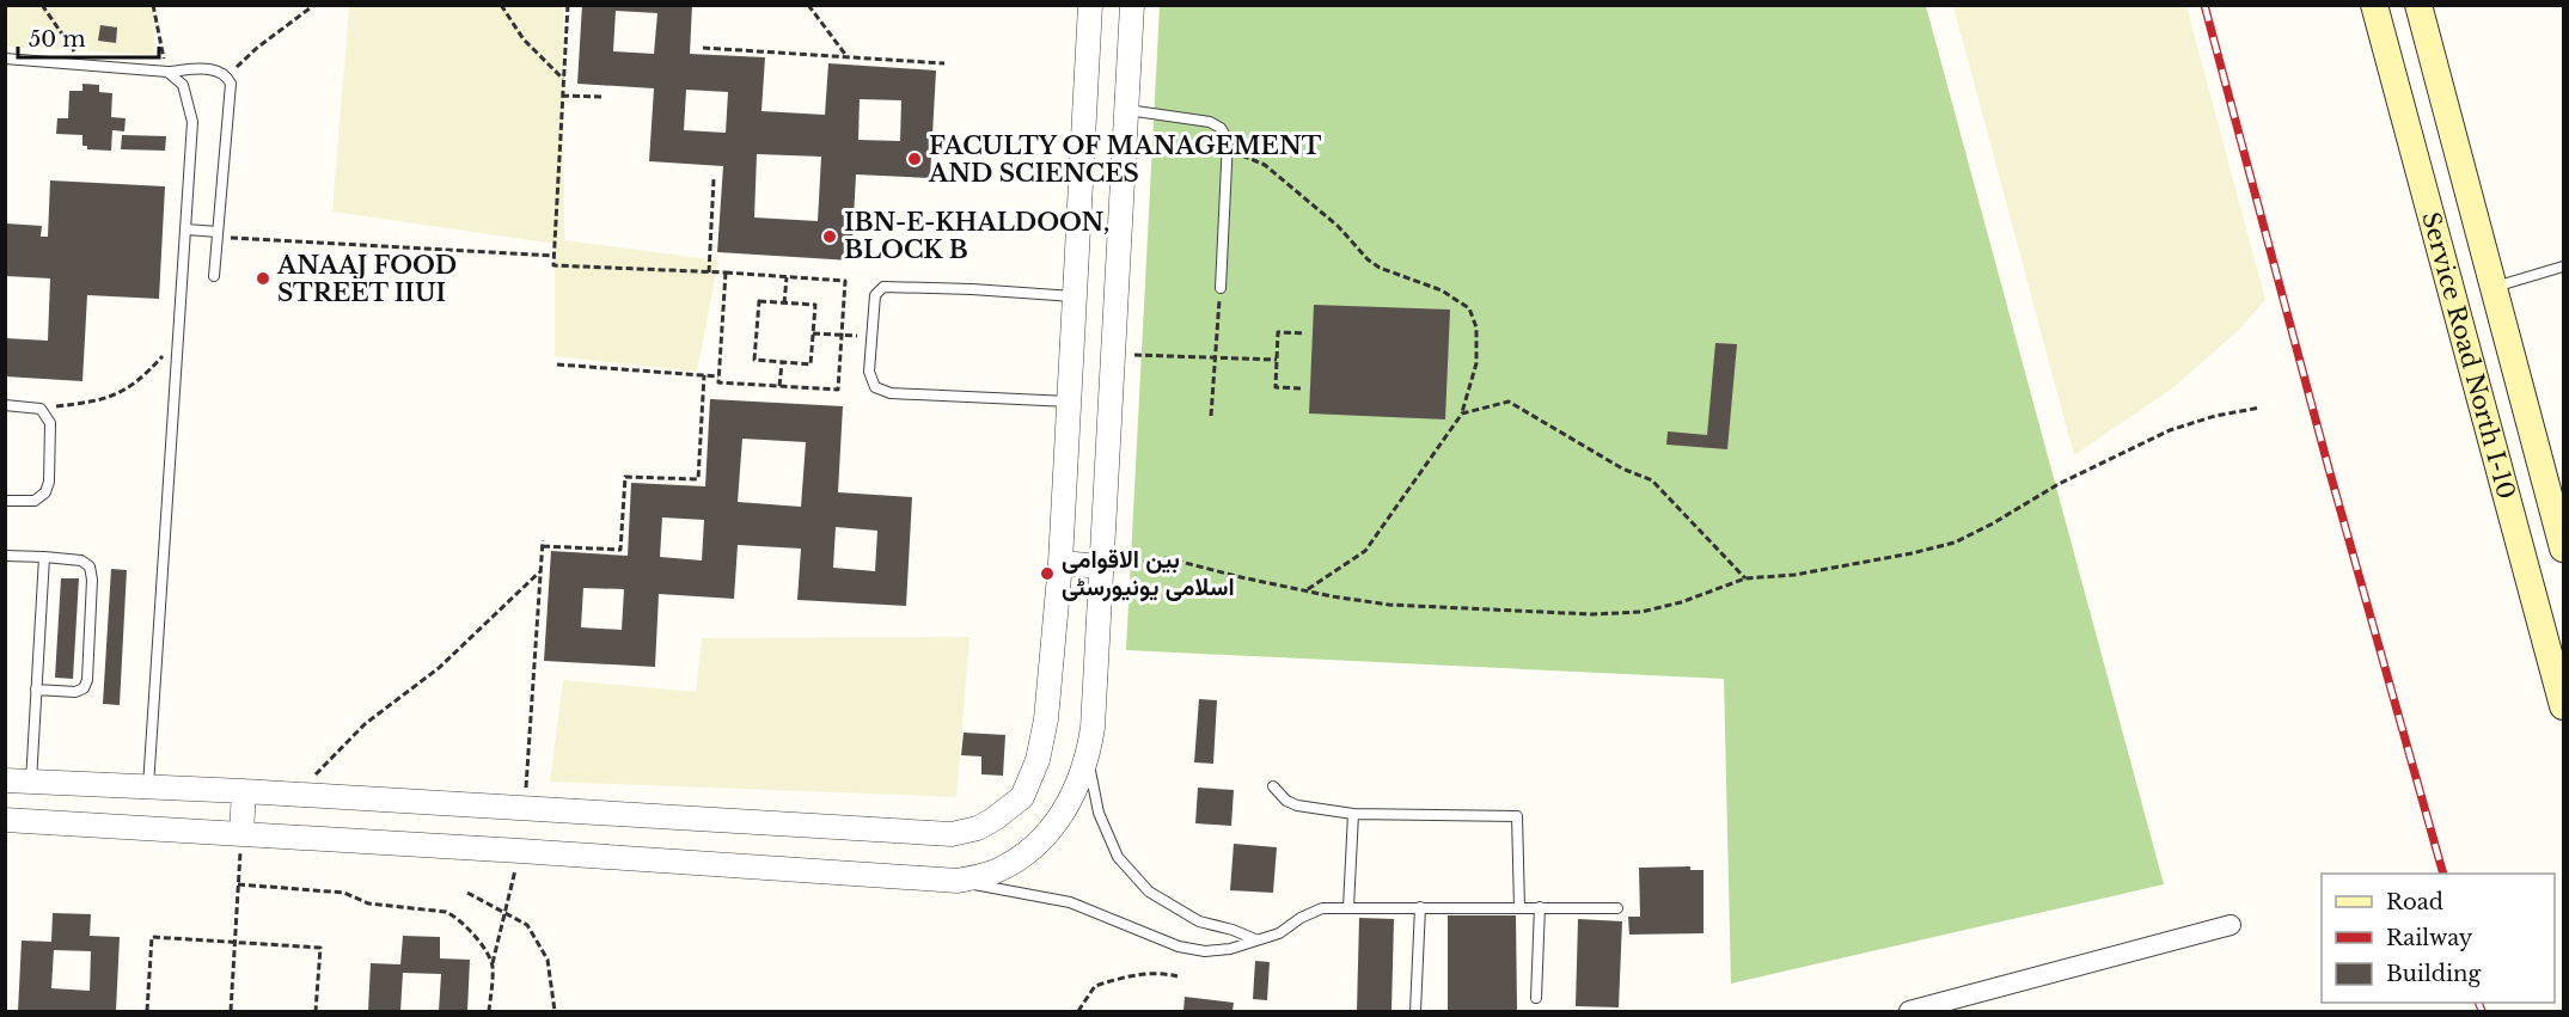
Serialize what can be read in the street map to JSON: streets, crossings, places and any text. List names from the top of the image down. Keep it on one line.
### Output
{"streets":{"main road":["Service Road North I-10"]},"places":["FACULTY OF MANAGEMENT AND SCIENCES","IBN-E-KHALDOON, BLOCK B","ANAAJ FOOD STREET IIUI","بین الاقوامی اسلامی یونیورسٹی"],"legend":["Road","Railway","Building"],"scale_bar":"50 m"}
